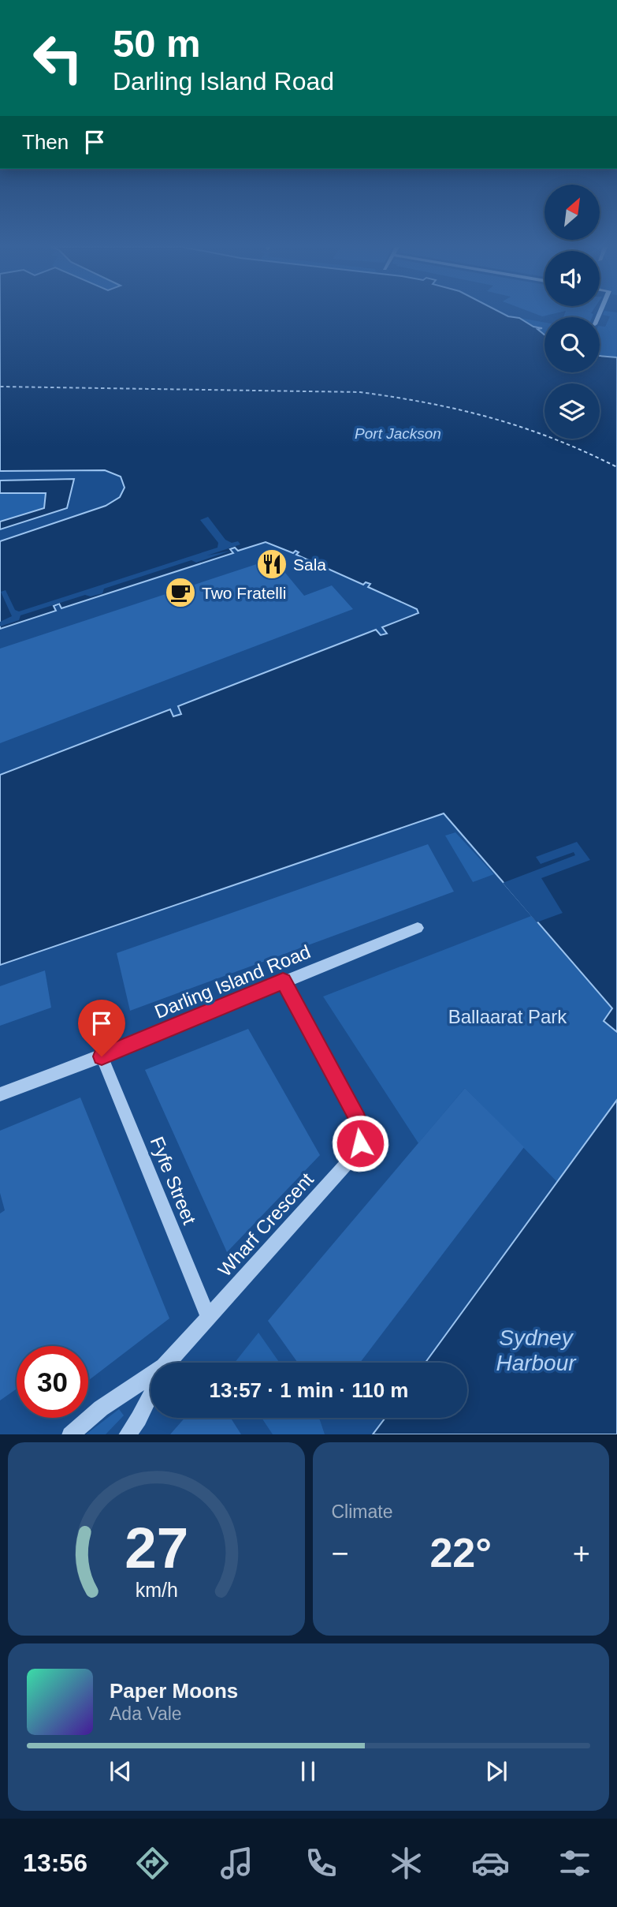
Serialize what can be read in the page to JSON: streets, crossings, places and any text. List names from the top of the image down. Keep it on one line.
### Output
{"streets":{"street":["Darling Island Road","Fyfe Street","Wharf Crescent"]},"crossings":[["Darling Island Road","Fyfe Street"],["Darling Island Road","Wharf Crescent"],["Fyfe Street","Wharf Crescent"]],"water":["Port Jackson","Sydney Harbour"],"parks":["Ballaarat Park"],"places":{"restaurant":["Sala"],"cafe":["Two Fratelli"]},"north":"top right","page":{"turn":["50 m","Darling Island Road"],"then":"Then","limit":"30","trip":"13:57 · 1 min · 110 m","tile":"Climate","heat":["−","22°","+"],"song":["Paper Moons","Ada Vale"],"tabs":"13:56","gauge":["27","km/h"]}}
